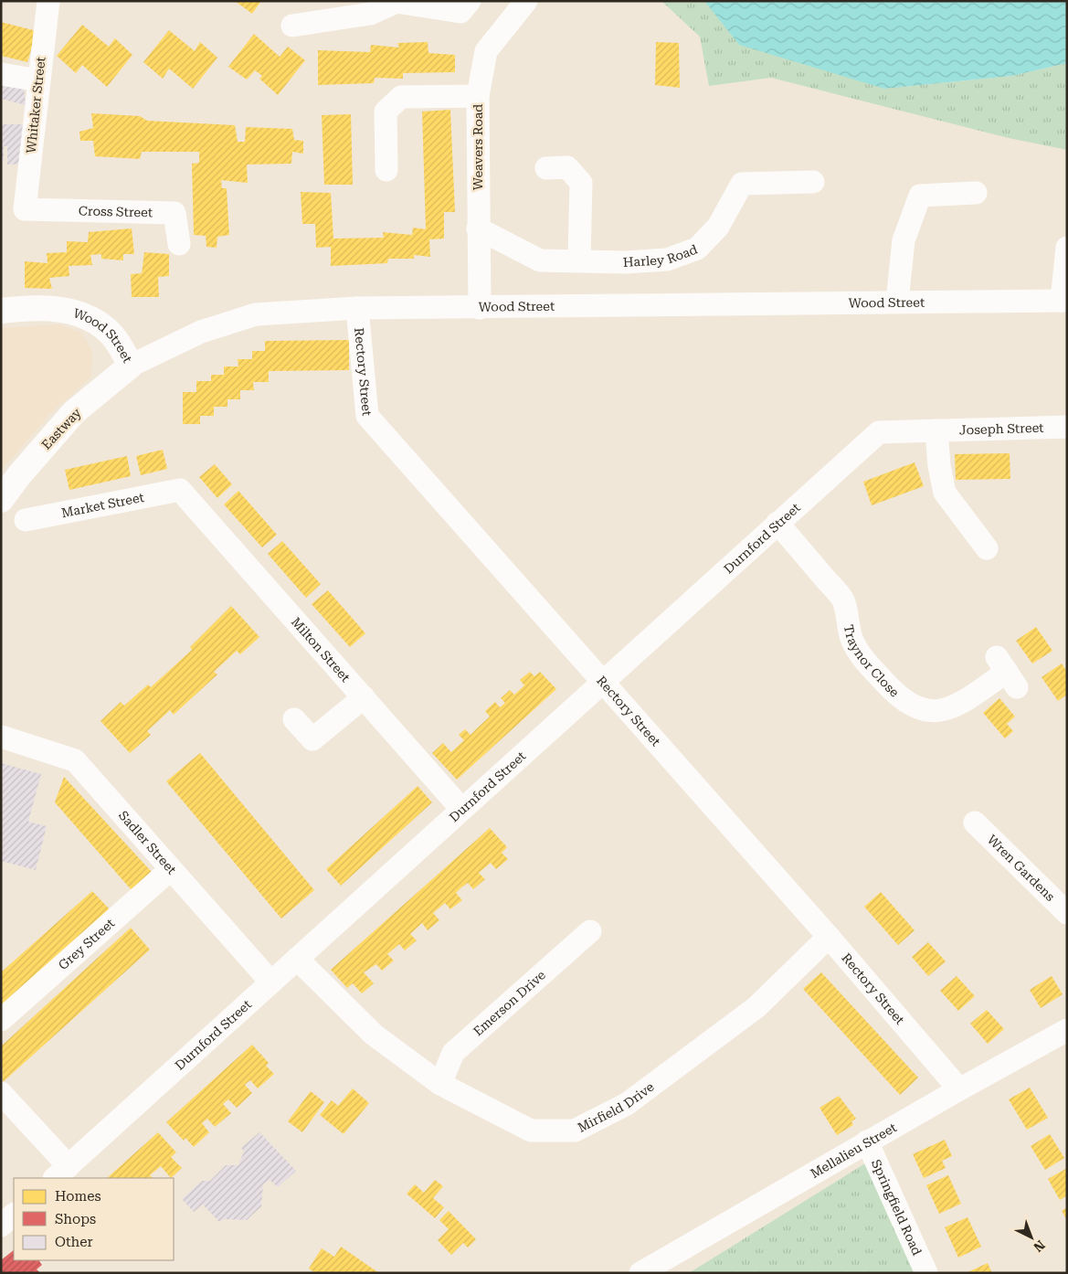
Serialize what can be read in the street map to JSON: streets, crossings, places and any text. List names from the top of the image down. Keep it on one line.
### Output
{"streets":{"street":["Whitaker Street","Weavers Road","Cross Street","Harley Road","Wood Street","Rectory Street","Eastway","Joseph Street","Market Street","Durnford Street","Milton Street","Traynor Close","Sadler Street","Wren Gardens","Grey Street","Emerson Drive","Mirfield Drive","Mellalieu Street","Springfield Road"]},"crossings":[["Whitaker Street","Cross Street"],["Weavers Road","Harley Road"],["Weavers Road","Wood Street"],["Wood Street","Rectory Street"],["Wood Street","Eastway"],["Rectory Street","Durnford Street"],["Rectory Street","Mirfield Drive"],["Rectory Street","Mellalieu Street"],["Joseph Street","Durnford Street"],["Market Street","Milton Street"],["Durnford Street","Milton Street"],["Durnford Street","Traynor Close"],["Durnford Street","Sadler Street"],["Durnford Street","Mirfield Drive"],["Sadler Street","Grey Street"],["Emerson Drive","Mirfield Drive"],["Mellalieu Street","Springfield Road"]],"legend":["Homes","Shops","Other"],"north":"bottom right"}
